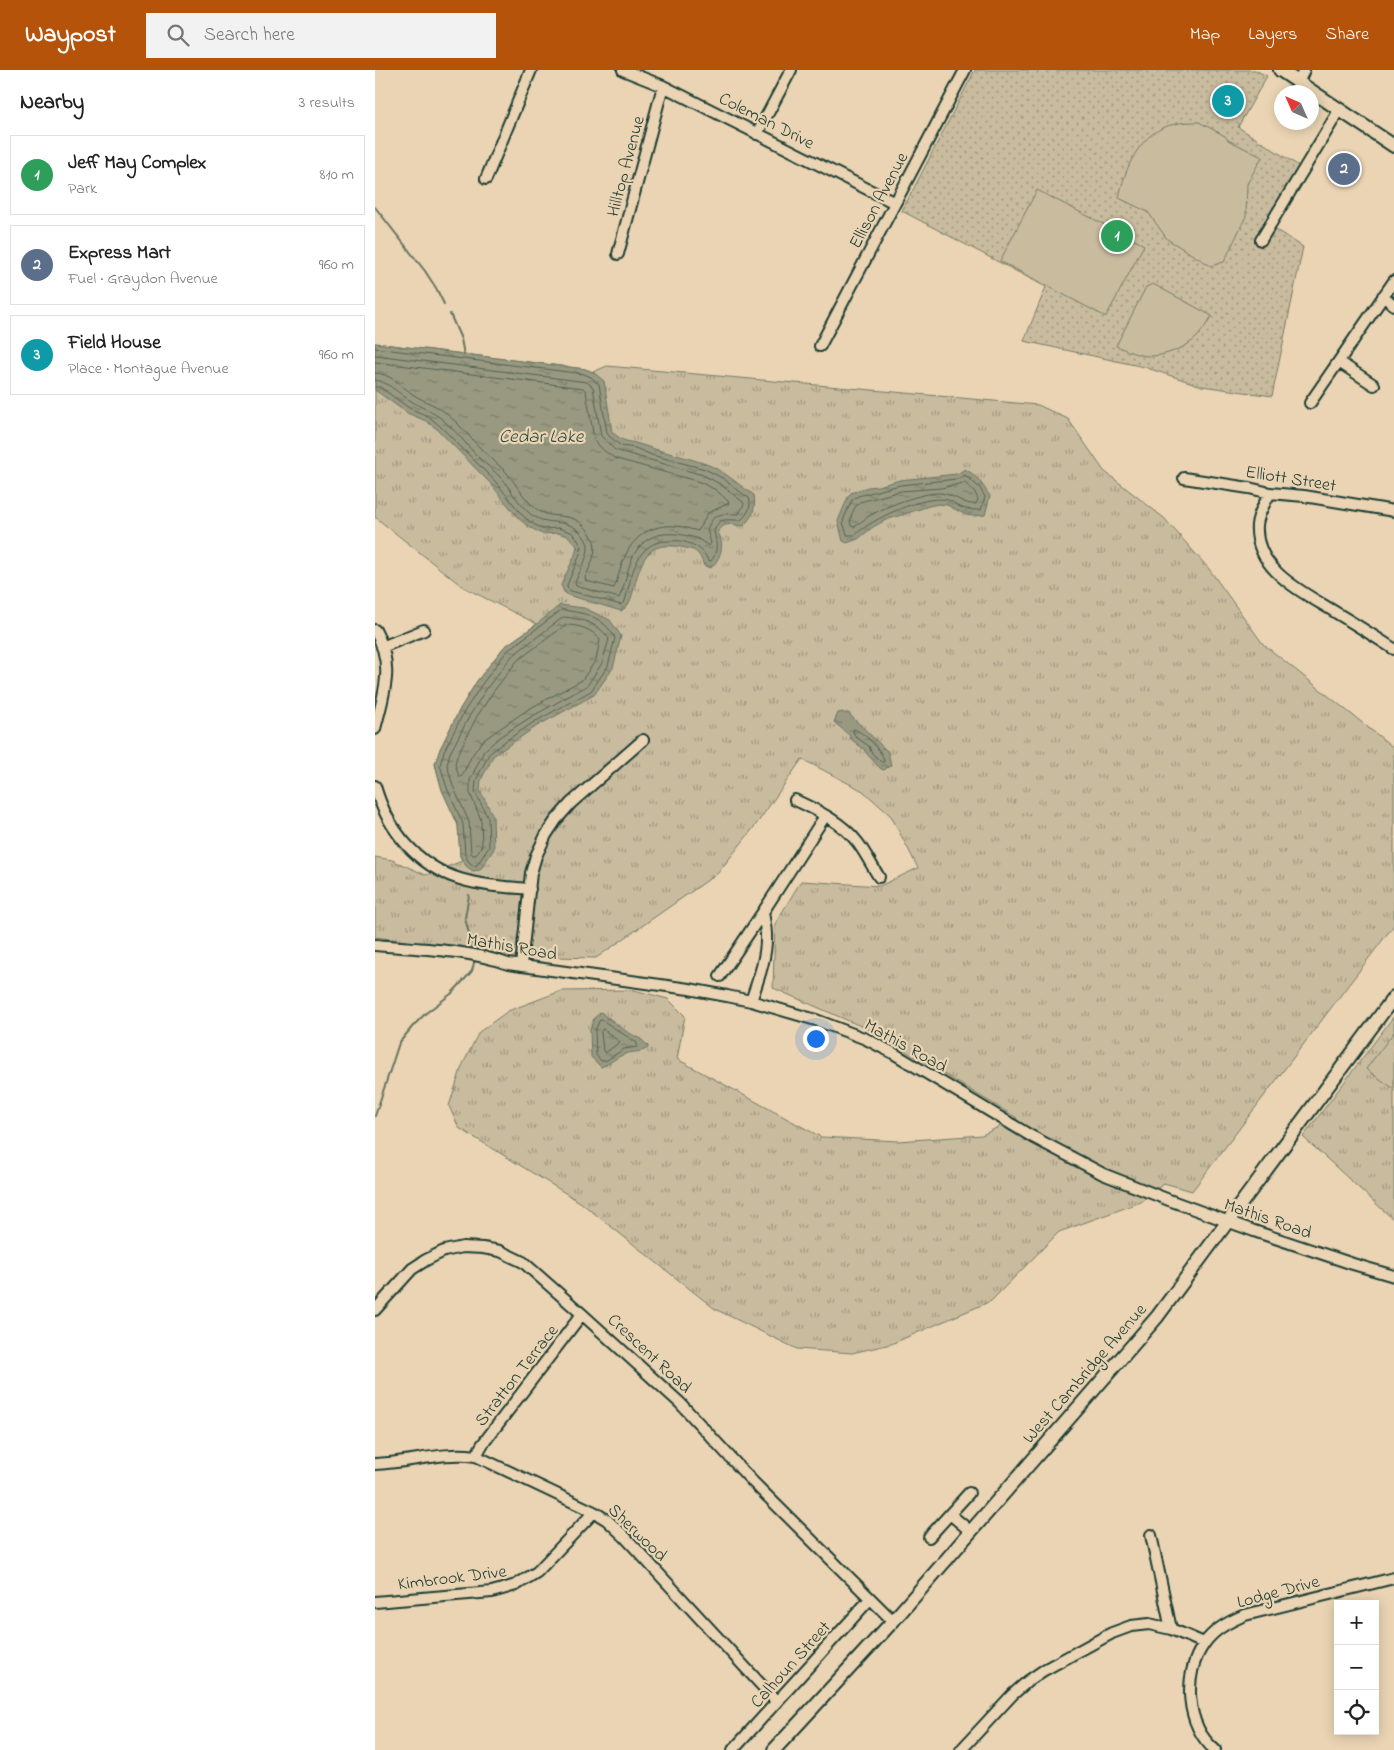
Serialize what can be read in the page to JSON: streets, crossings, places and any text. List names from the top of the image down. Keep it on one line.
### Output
{"streets":{"main road":["West Cambridge Avenue"],"street":["Coleman Drive","Hilltop Avenue","Ellison Avenue","Elliott Street","Mathis Road","Crescent Road","Stratton Terrace","Sherwood","Kimbrook Drive","Lodge Drive","Calhoun Street"]},"crossings":[["Coleman Drive","Hilltop Avenue"],["Coleman Drive","Ellison Avenue"],["Mathis Road","West Cambridge Avenue"],["Crescent Road","West Cambridge Avenue"],["Crescent Road","Stratton Terrace"],["Crescent Road","Calhoun Street"],["Stratton Terrace","Sherwood"],["Sherwood","Kimbrook Drive"],["Sherwood","Calhoun Street"]],"water":["Cedar Lake"],"north":"top left","page":{"header":"Waypost","search":"Search here","nav":["Map","Layers","Share"],"heading":["Nearby","3 results"],"pins":["3","2","1"],"list":[{"mark":"1","name":"Jeff May Complex","note":"Park","value":"810 m"},{"mark":"2","name":"Express Mart","note":"Fuel · Graydon Avenue","value":"960 m"},{"mark":"3","name":"Field House","note":"Place · Montague Avenue","value":"960 m"}],"map_buttons":["+","−"]}}
